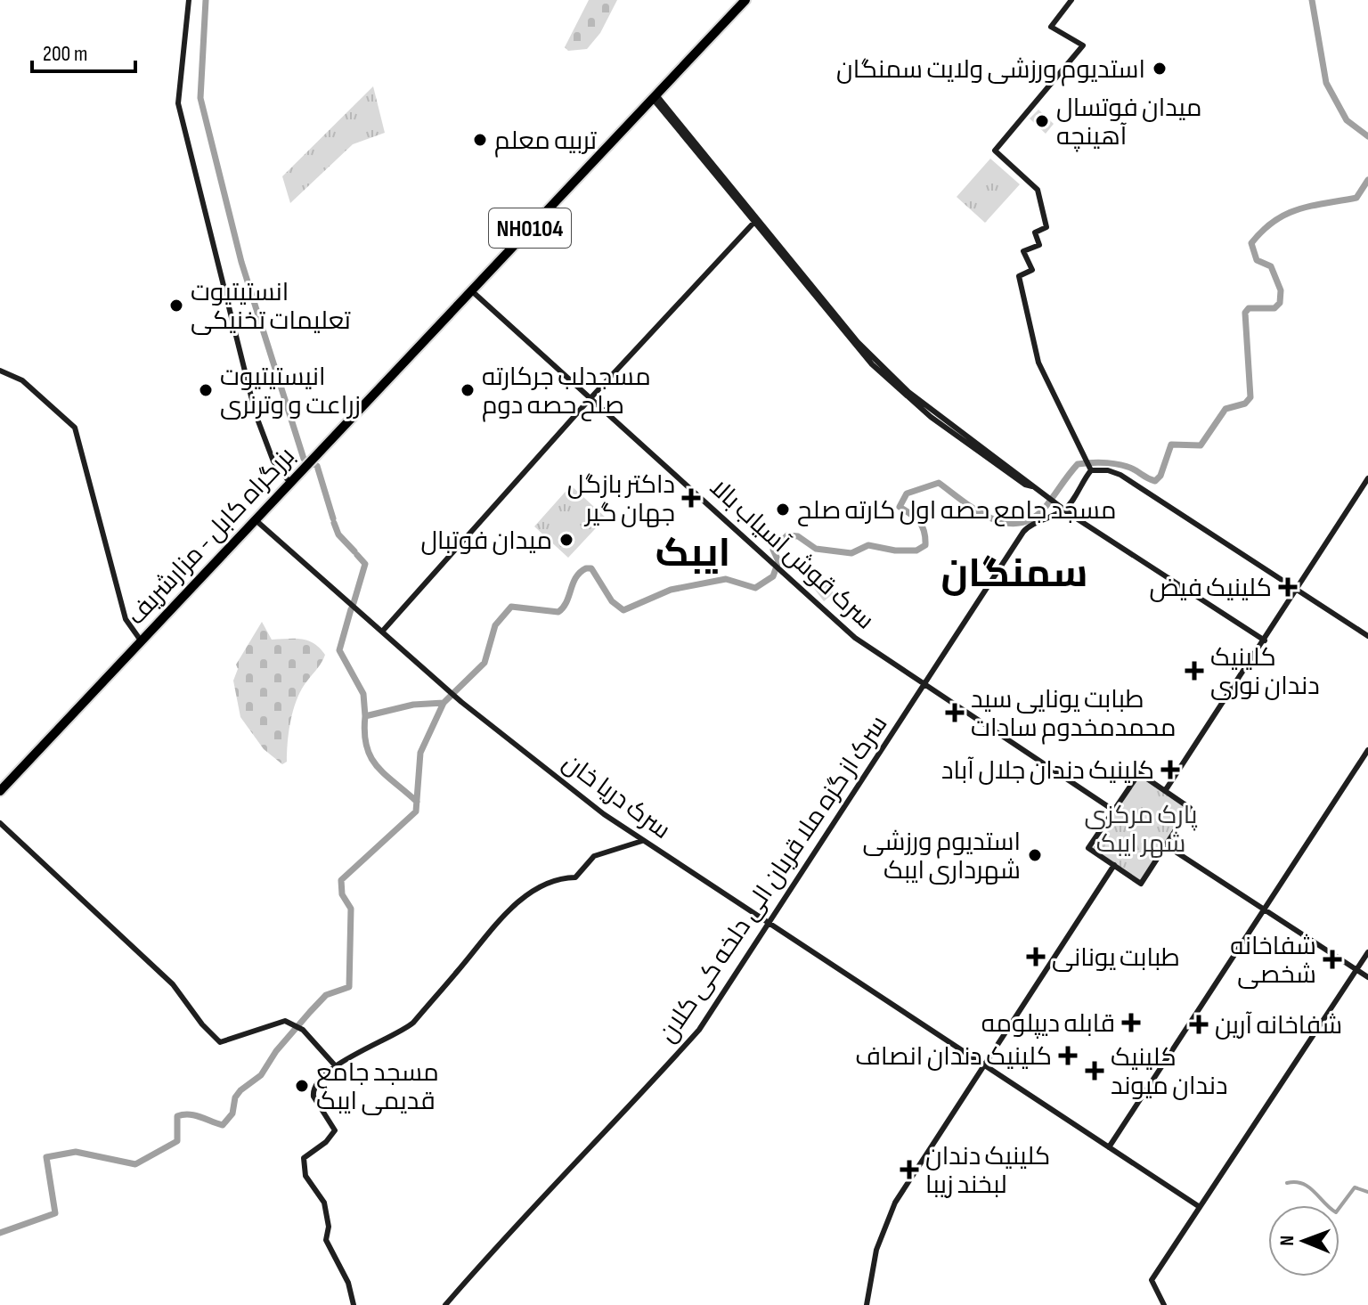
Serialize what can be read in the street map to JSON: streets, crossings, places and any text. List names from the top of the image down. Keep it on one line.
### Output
{"streets":{"highway":["NH0104","بزرگراه کابل - مزارشریف"],"street":["سرک قوش آسیاب بالا","سرک دریا خان","سرک از گزه ملا قربان الی دلخه کی کلان"]},"crossings":[["بزرگراه کابل - مزارشریف","سرک قوش آسیاب بالا"],["بزرگراه کابل - مزارشریف","سرک دریا خان"],["سرک قوش آسیاب بالا","سرک از گزه ملا قربان الی دلخه کی کلان"],["سرک دریا خان","سرک از گزه ملا قربان الی دلخه کی کلان"]],"districts":["ایبک","سمنگان"],"parks":["پارک مرکزی شهر ایبک"],"places":{"other":["استدیوم ورزشی ولایت سمنگان","میدان فوتسال آهینچه","تربیه معلم","انستیتیوت تعلیمات تخنیکی","انیستیتیوت زراعت و وترنری","مسجدلب جرکارته صلح حصه دوم","مسجد جامع حصه اول کارته صلح","میدان فوتبال","استدیوم ورزشی شهرداری ایبک","مسجد جامع قدیمی ایبک"],"health":["داکتر بازگل جهان گیر","کلینیک فیض","کلینیک دندان نوری","طبابت یونایی سید محمدمخدوم سادات","کلینیک دندان جلال آباد","طبابت یونانی","شفاخانه شخصی","قابله دیپلومه","شفاخانه آرین","کلینیک دندان انصاف","کلینیک دندان میوند","کلینیک دندان لبخند زیبا"]},"scale_bar":"200 m","north":"left"}
